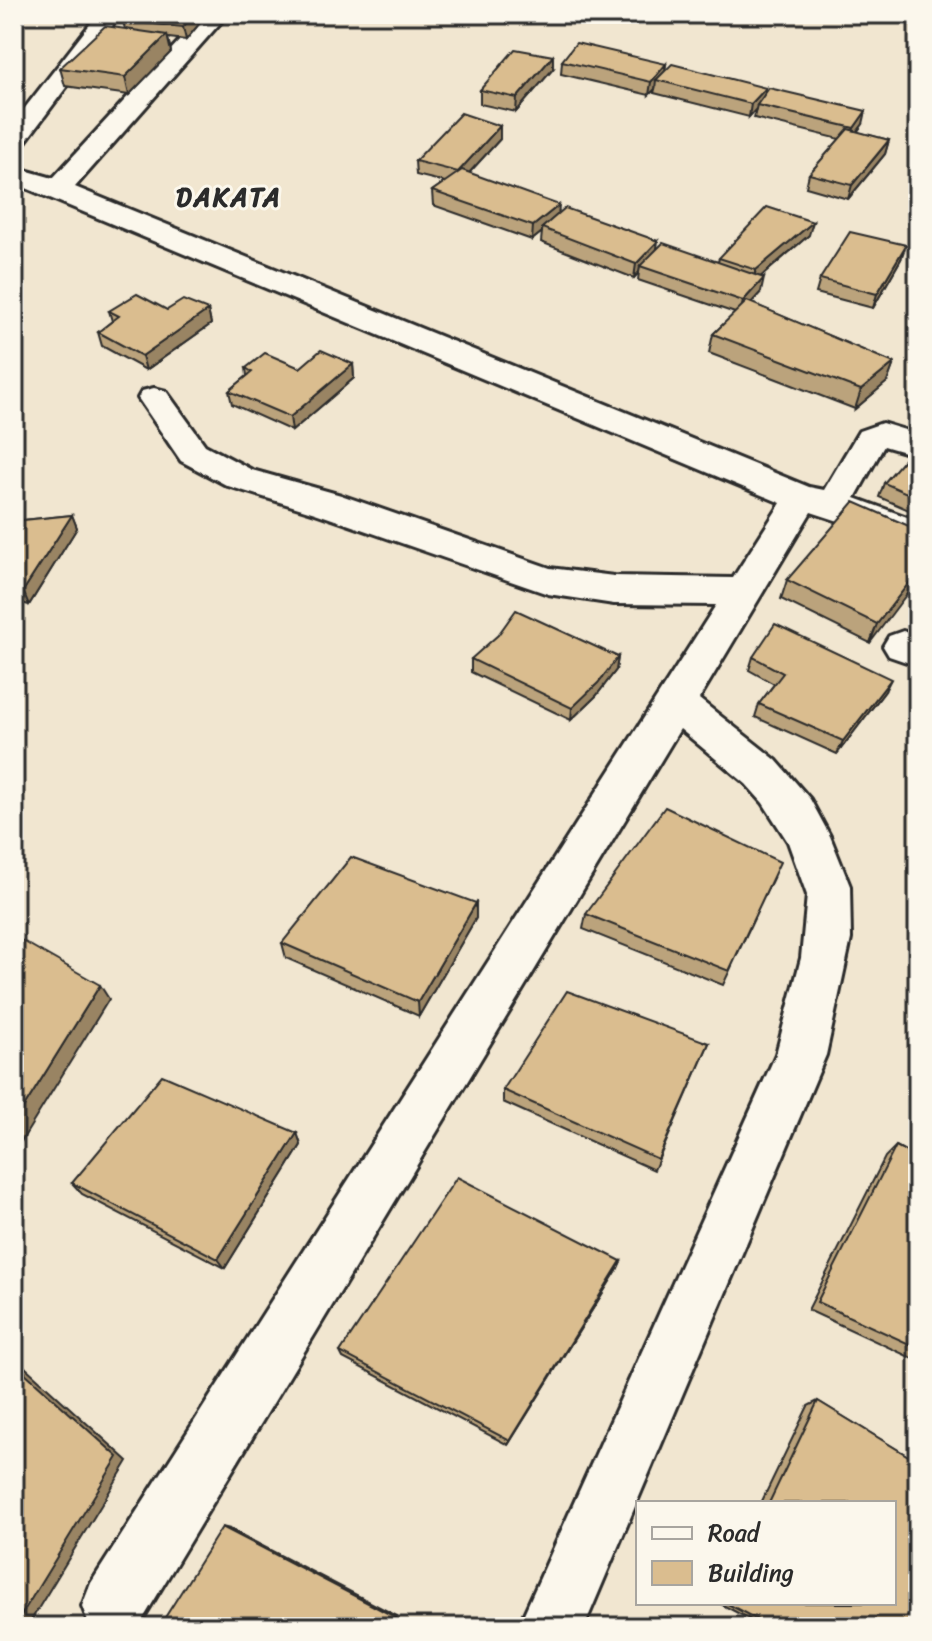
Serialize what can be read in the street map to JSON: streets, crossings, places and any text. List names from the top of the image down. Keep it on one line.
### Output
{"districts":["DAKATA"],"legend":["Road","Building"]}
